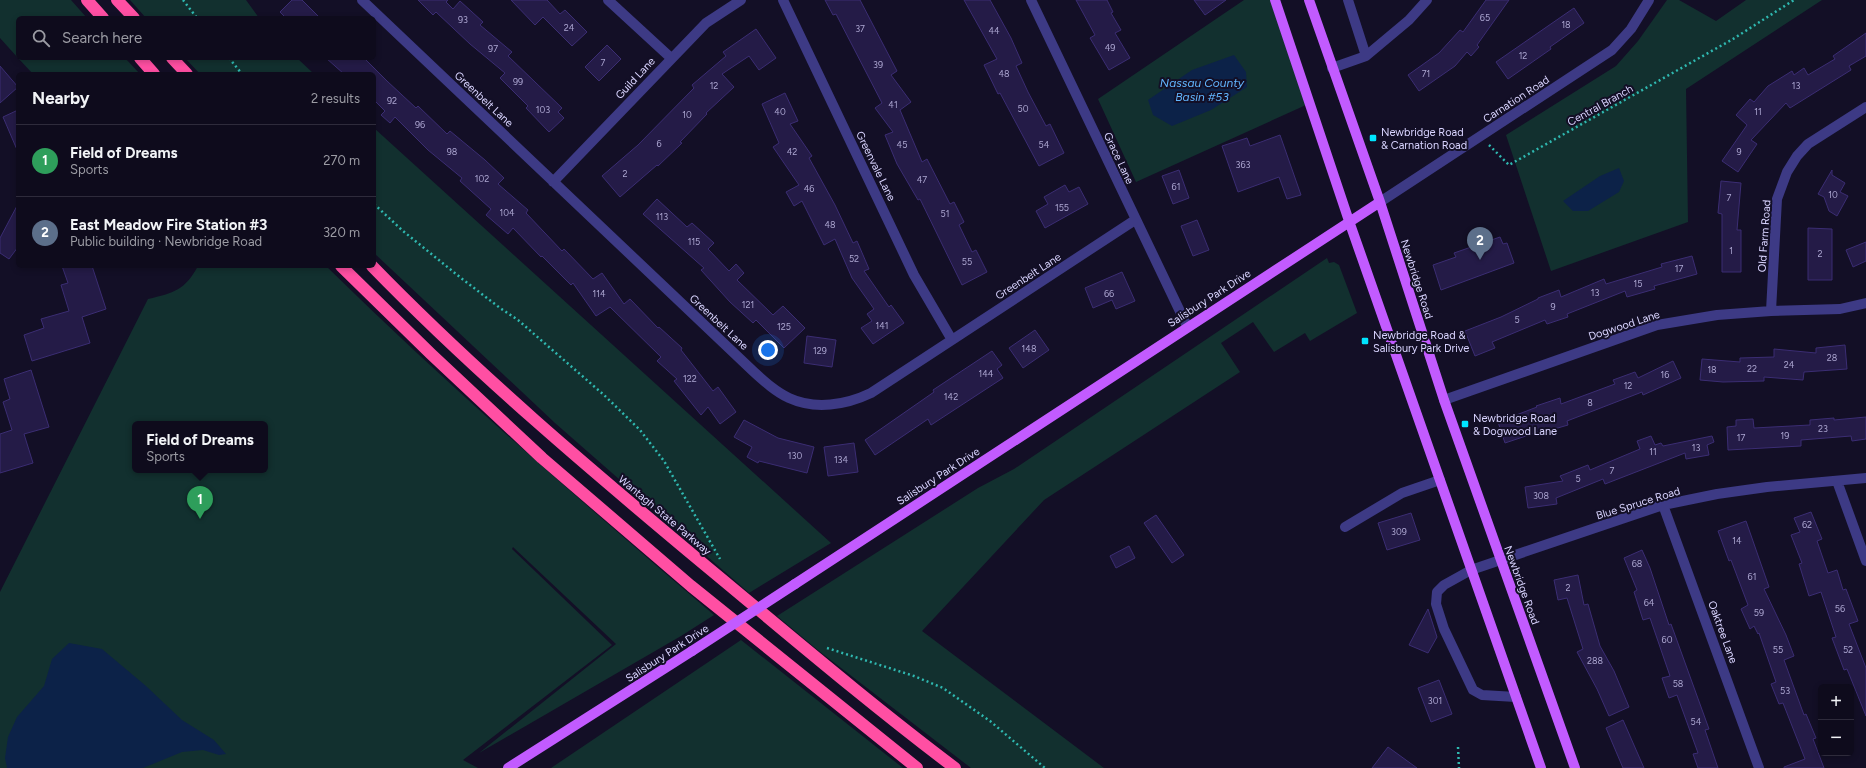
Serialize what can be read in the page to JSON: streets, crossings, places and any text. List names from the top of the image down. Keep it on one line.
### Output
{"streets":{"highway":["Wantagh State Parkway"],"main road":["Newbridge Road","Salisbury Park Drive"],"street":["Guild Lane","Greenbelt Lane","Carnation Road","Grace Lane","Greenvale Lane","Old Farm Road","Dogwood Lane","Blue Spruce Road","Oaktree Lane"],"path":["Central Branch"]},"crossings":[["Guild Lane","Greenbelt Lane"],["Greenbelt Lane","Grace Lane"],["Greenbelt Lane","Greenvale Lane"],["Carnation Road","Central Branch"],["Carnation Road","Newbridge Road"],["Carnation Road","Salisbury Park Drive"],["Grace Lane","Salisbury Park Drive"],["Old Farm Road","Dogwood Lane"],["Newbridge Road","Salisbury Park Drive"],["Newbridge Road","Dogwood Lane"],["Newbridge Road","Blue Spruce Road"],["Blue Spruce Road","Oaktree Lane"]],"water":["Nassau County Basin #53"],"places":{"transit":["Newbridge Road & Carnation Road","Newbridge Road & Salisbury Park Drive","Newbridge Road & Dogwood Lane"]},"house_numbers":["65","93","18","24","37","44","49","97","12","7","39","48","71","99","12","13","92","41","50","103","40","11","10","96","6","45","54","98","42","9","363","2","102","47","61","46","10","7","155","104","51","113","48","115","1","2","52","55","17","15","13","114","66","121","9","5","141","125","148","129","28","24","22","18","144","16","122","12","142","8","23","19","17","13","11","130","134","7","5","308","62","309","14","68","61","2","64","56","59","60","55","52","288","58","53","301","54"],"page":{"search":"Search here","heading":["Nearby","2 results"],"list":[{"mark":"1","name":"Field of Dreams","note":"Sports","value":"270 m"},{"mark":"2","name":"East Meadow Fire Station #3","note":"Public building · Newbridge Road","value":"320 m"}],"pins":["2","1"],"popup":["Field of Dreams","Sports"],"map_buttons":["+","−"]}}
